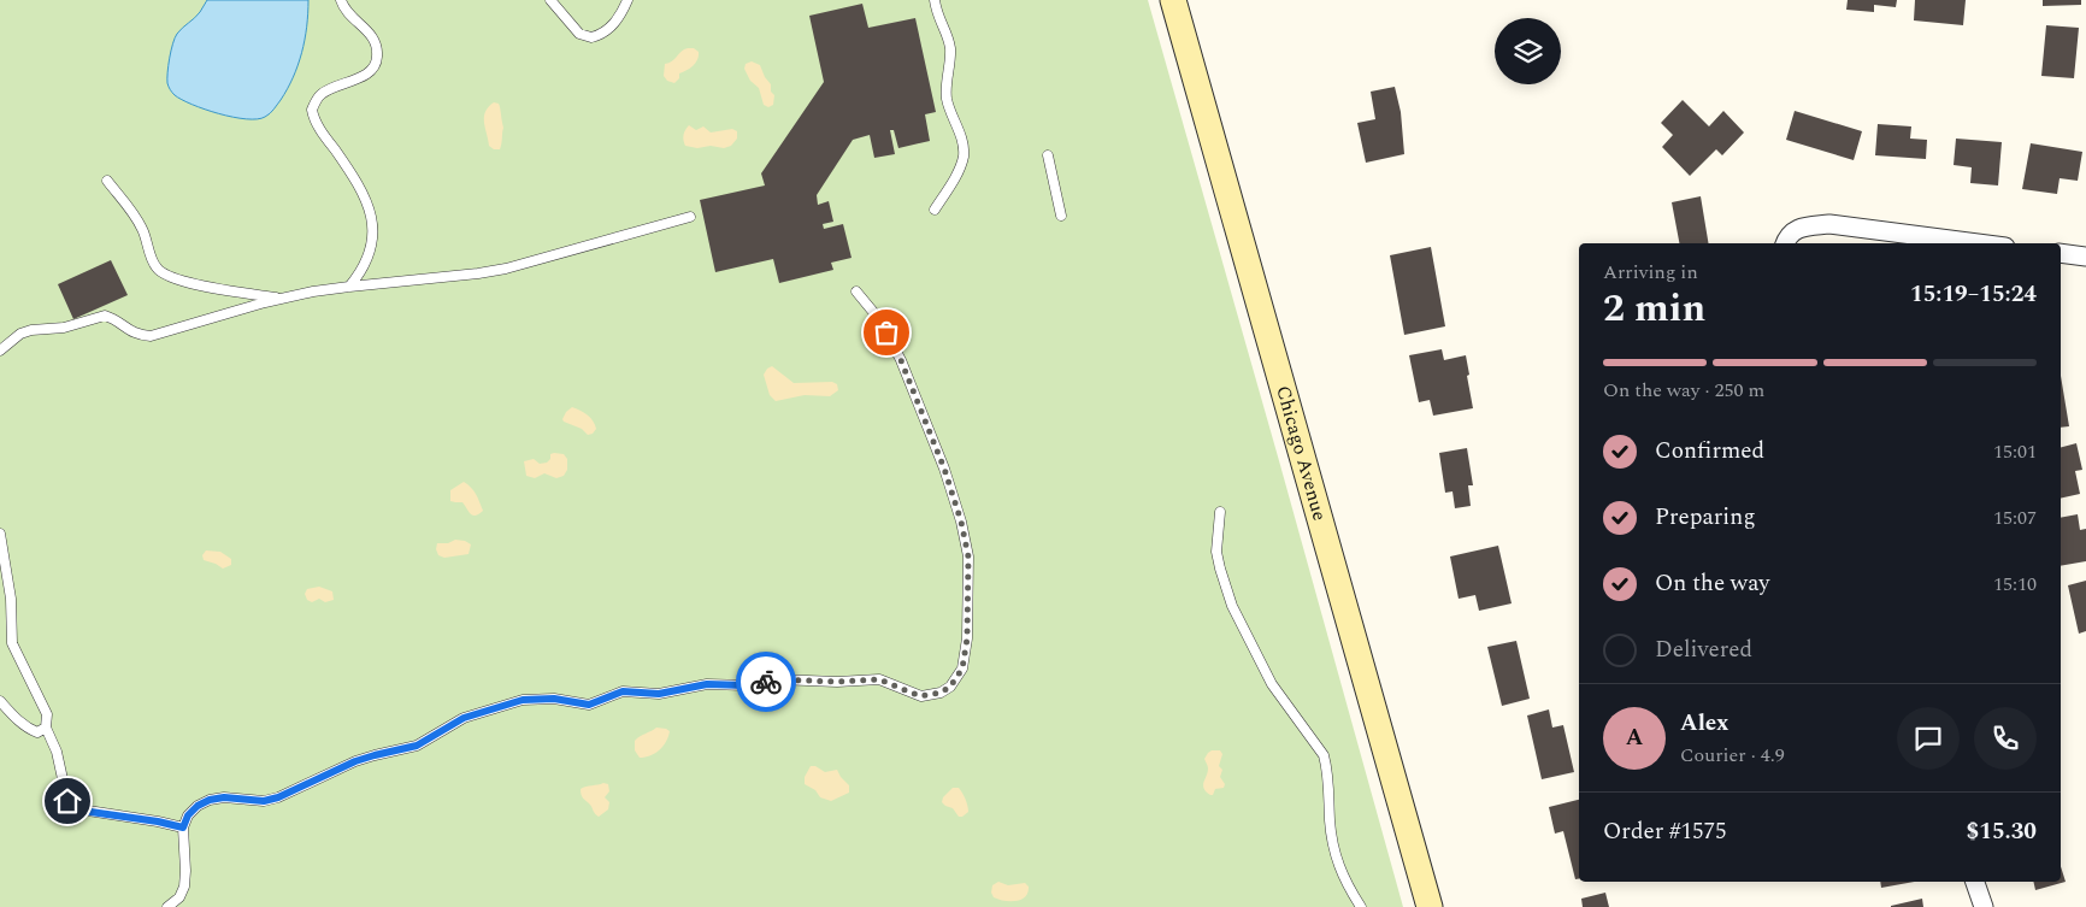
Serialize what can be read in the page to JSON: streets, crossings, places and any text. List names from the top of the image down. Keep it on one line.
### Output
{"streets":{"main road":["Chicago Avenue"]},"page":{"heading":["2 min","Arriving in","15:19–15:24"],"panel":["Alex","Courier · 4.9","Order #1575","$15.30"],"bar":"On the way · 250 m","list":[["Confirmed","15:01"],["Preparing","15:07"],["On the way","15:10"],"Delivered"],"round":"A"}}
